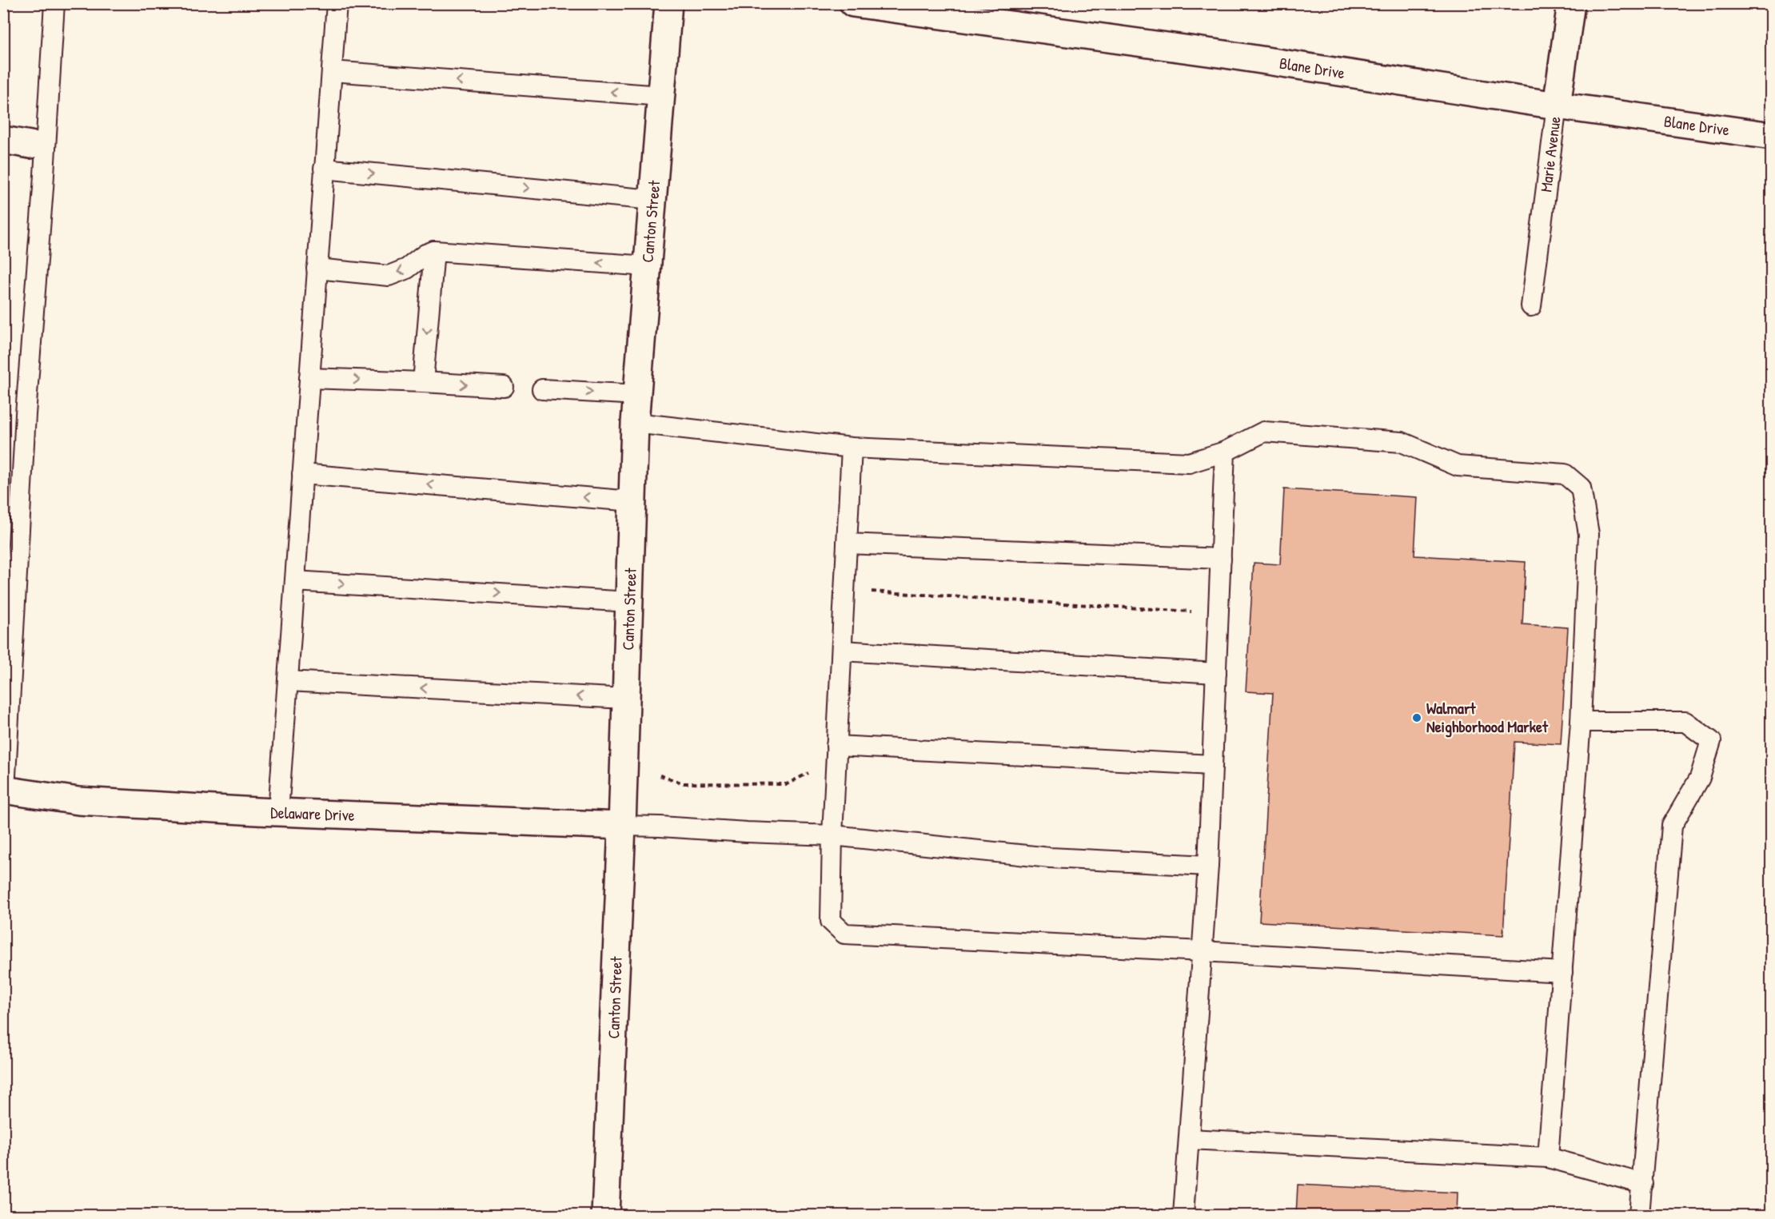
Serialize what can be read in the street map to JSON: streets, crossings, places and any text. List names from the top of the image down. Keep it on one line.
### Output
{"streets":{"street":["Blane Drive","Marie Avenue","Canton Street","Delaware Drive"]},"crossings":[["Blane Drive","Marie Avenue"],["Canton Street","Delaware Drive"]],"places":["Walmart Neighborhood Market"]}
